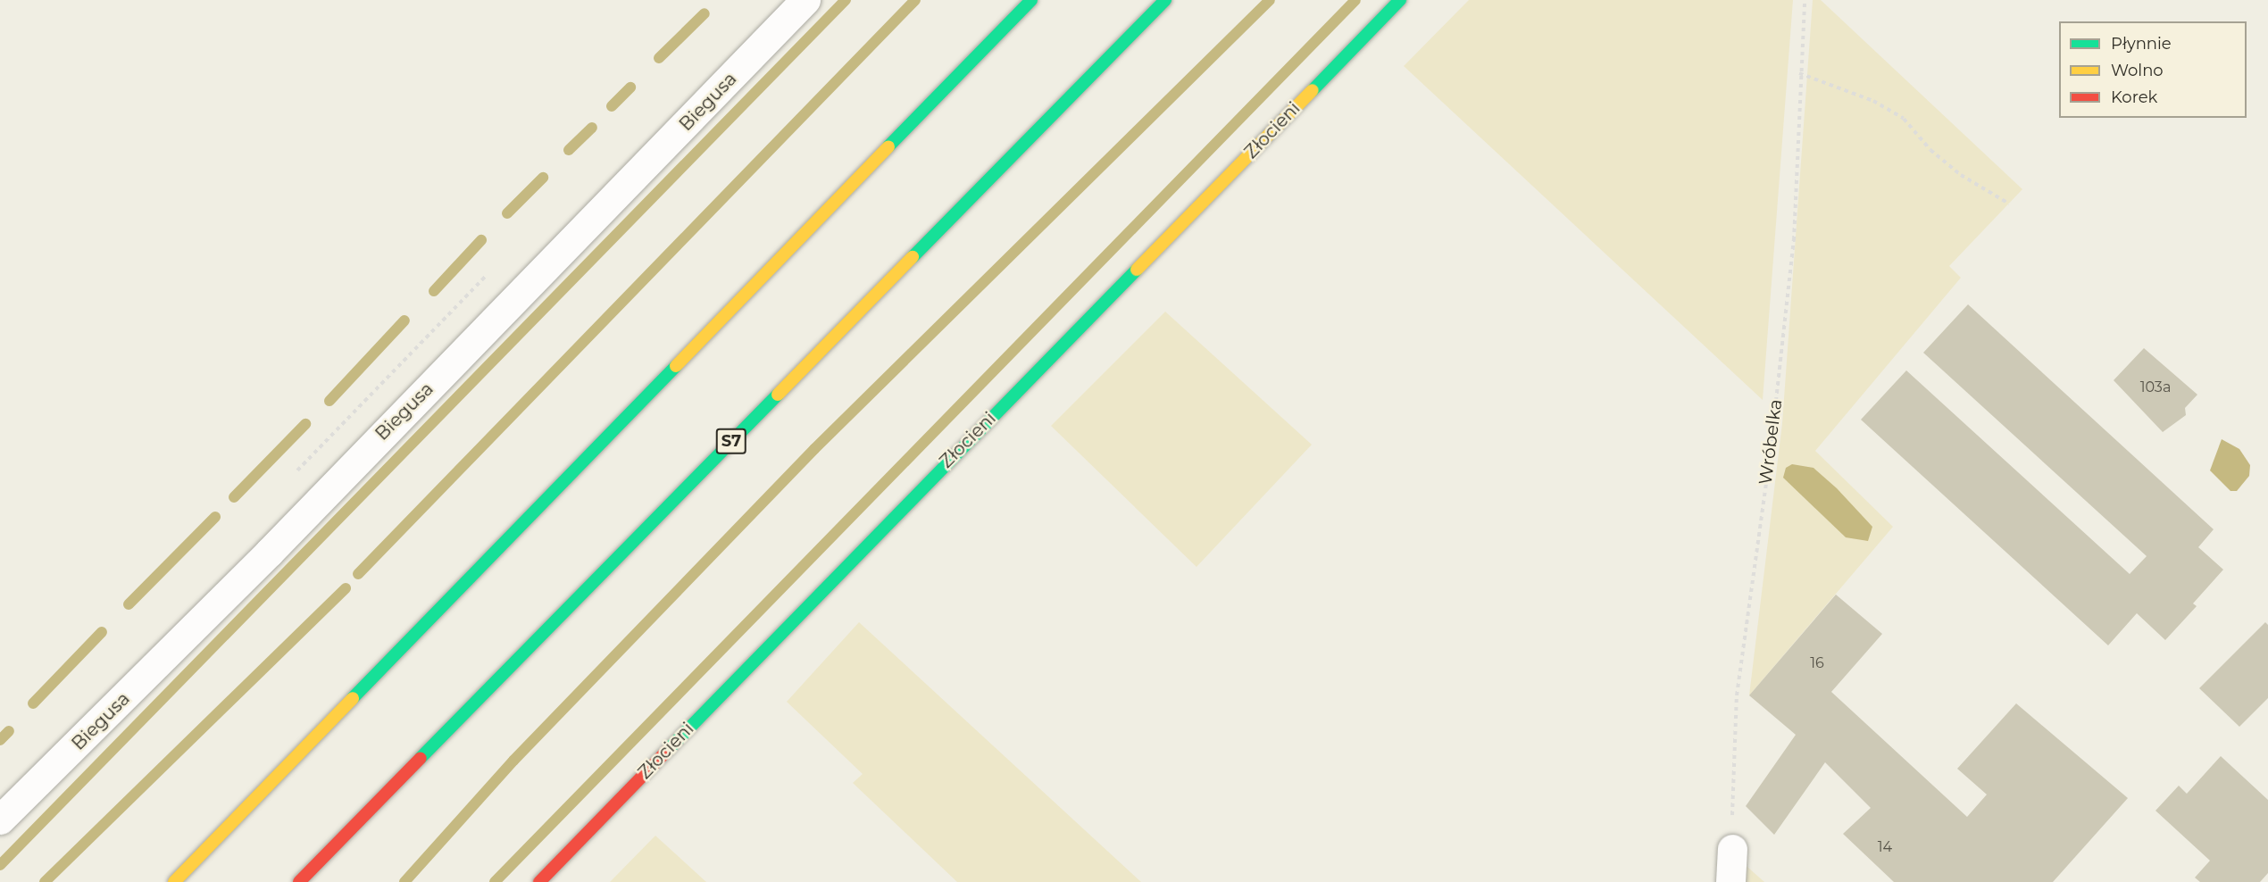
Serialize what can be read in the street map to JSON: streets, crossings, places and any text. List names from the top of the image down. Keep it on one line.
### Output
{"streets":{"main road":["Złocieni","S7"],"street":["Biegusa"],"path":["Wróbelka"]},"house_numbers":["103a","16","14"],"legend":["Płynnie","Wolno","Korek"]}
